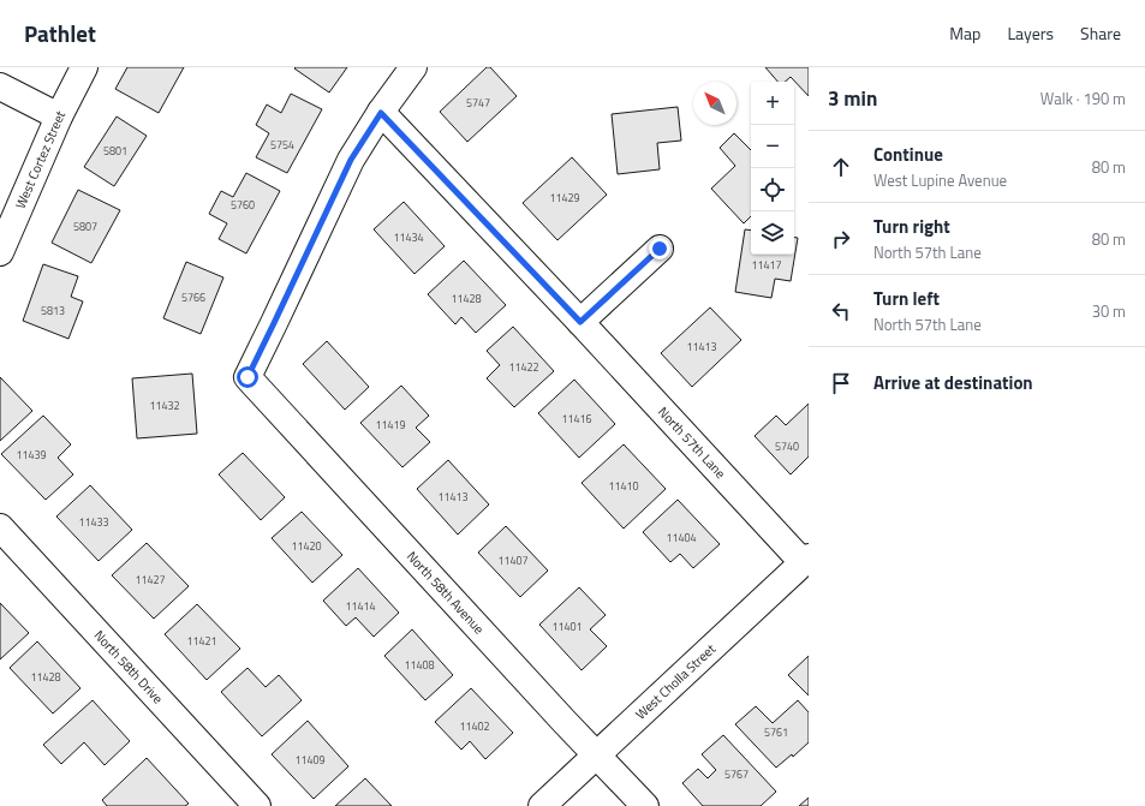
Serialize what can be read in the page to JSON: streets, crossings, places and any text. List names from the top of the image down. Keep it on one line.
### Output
{"streets":{"street":["West Cortez Street","North 57th Lane","North 58th Avenue","North 58th Drive","West Cholla Street"]},"crossings":[["North 57th Lane","North 58th Avenue"],["North 57th Lane","West Cholla Street"],["North 58th Avenue","West Cholla Street"]],"house_numbers":["5747","5754","5801","11429","5760","5807","11434","11417","5766","11428","5813","11413","11422","11432","11416","11419","5740","11439","11410","11413","11433","11404","11420","11407","11427","11414","11401","11421","11408","11428","11402","5761","11409","5767"],"north":"top left","page":{"header":"Pathlet","nav":["Map","Layers","Share"],"heading":["3 min","Walk · 190 m"],"map_buttons":["+","−"],"list":[["Continue","West Lupine Avenue","80 m"],["Turn right","North 57th Lane","80 m"],["Turn left","North 57th Lane","30 m"],"Arrive at destination"]}}
